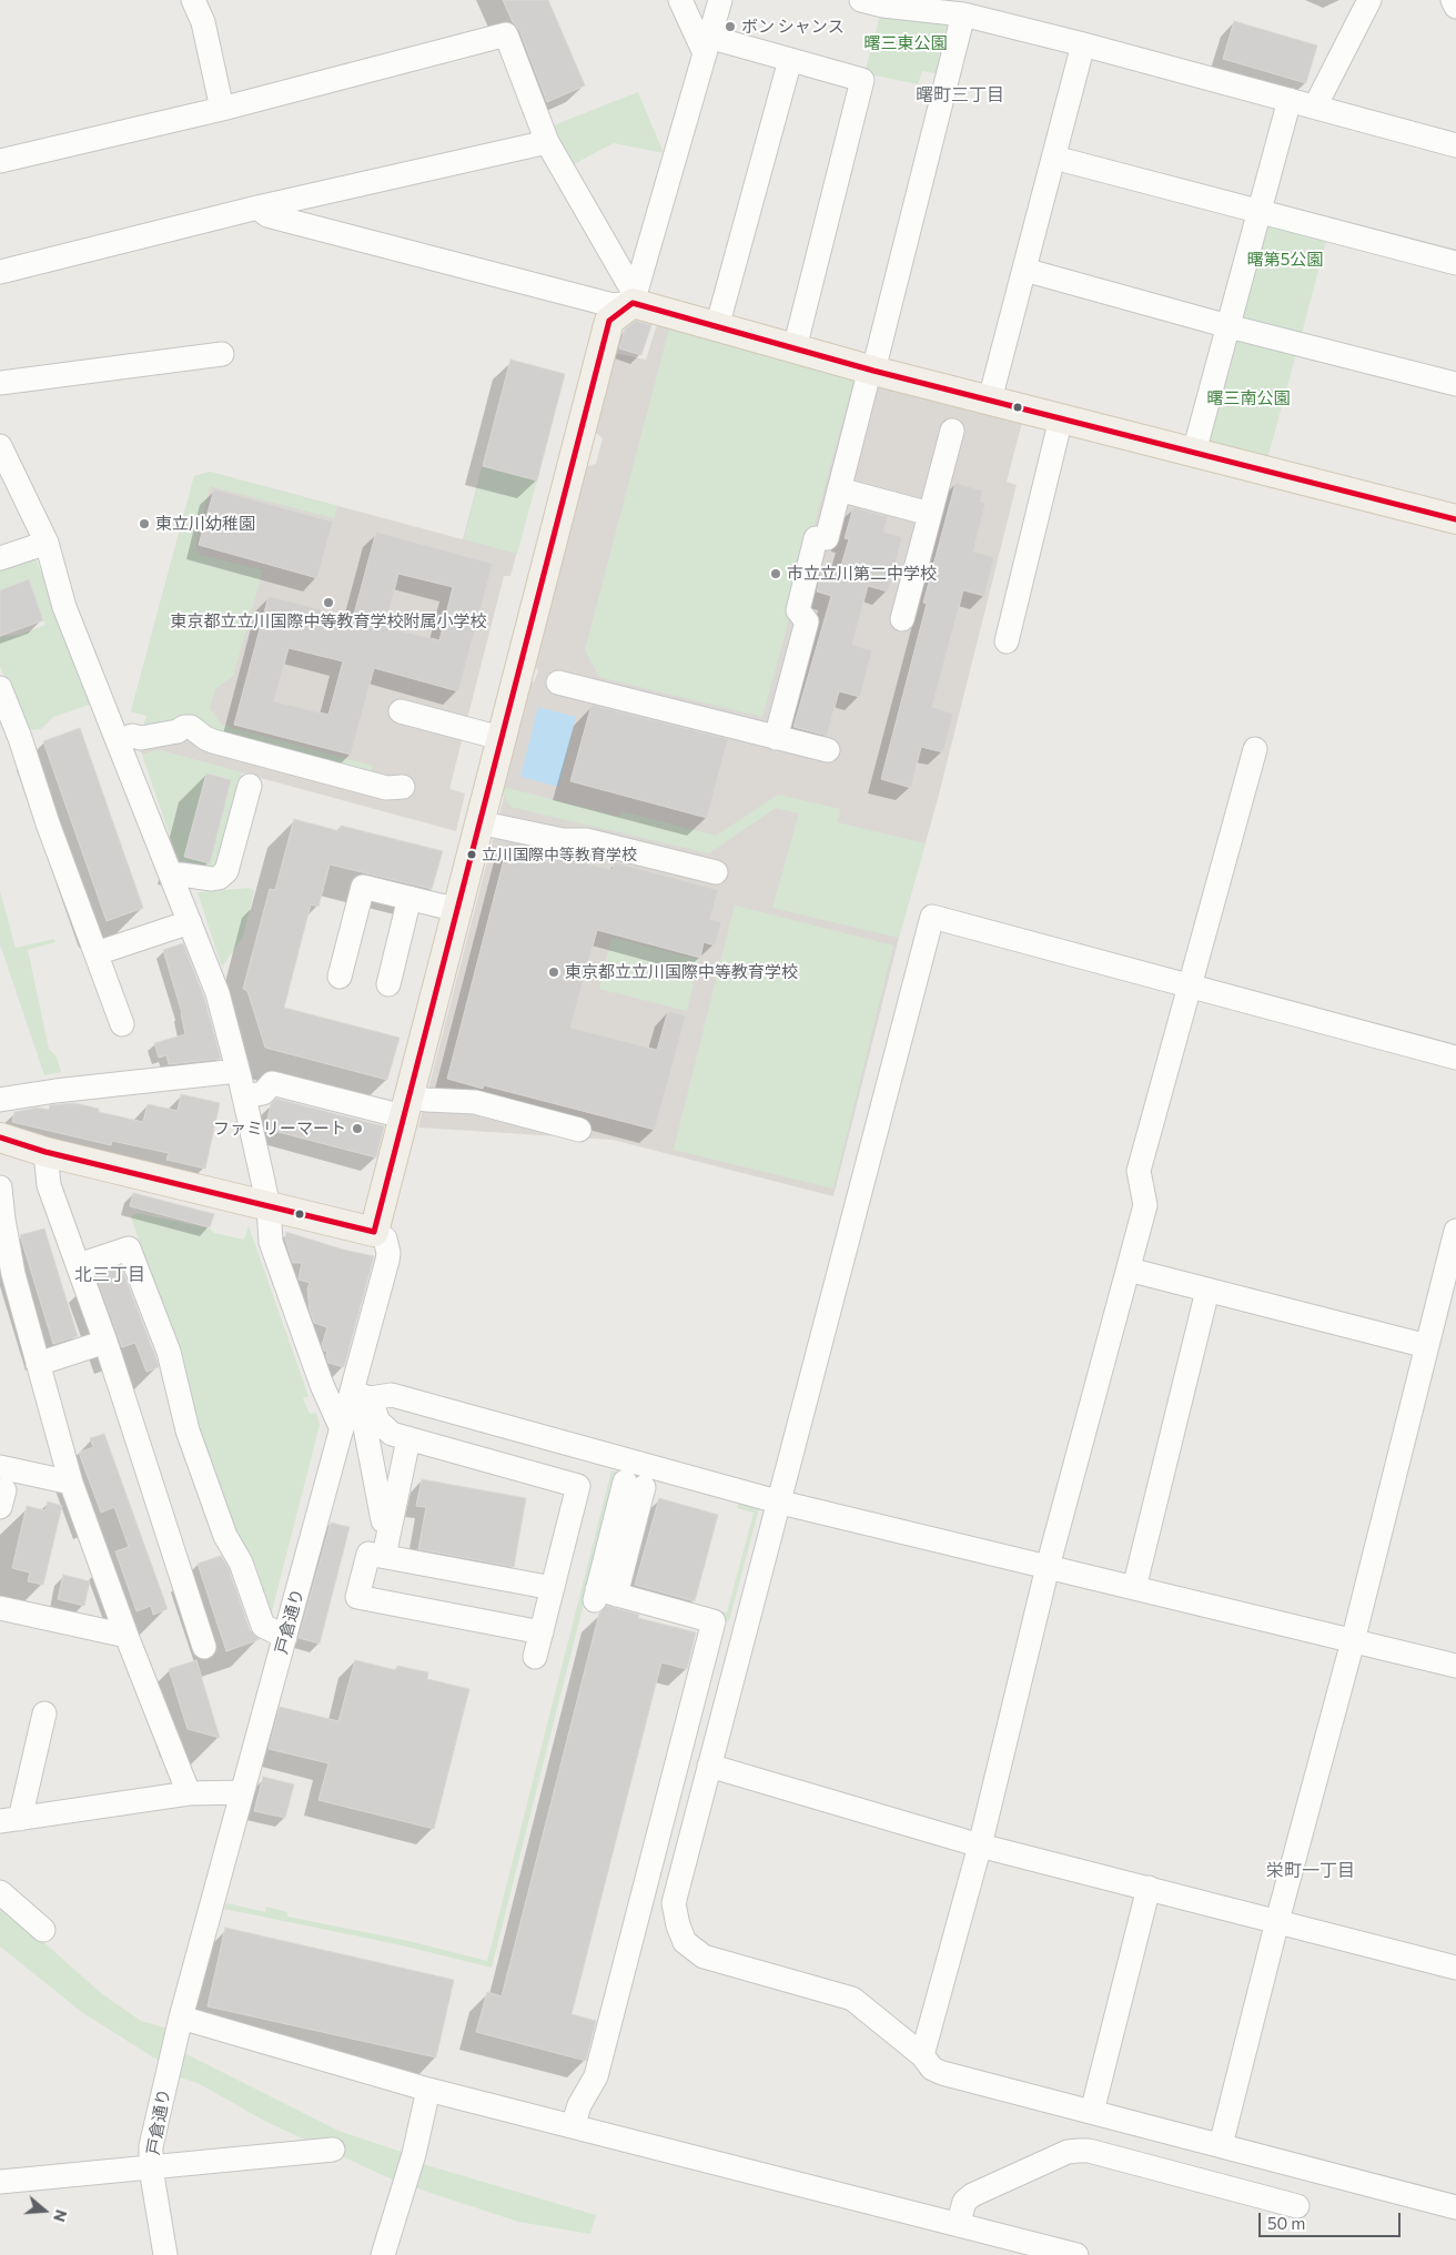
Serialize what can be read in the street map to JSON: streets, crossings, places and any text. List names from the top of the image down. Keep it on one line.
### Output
{"streets":{"street":["戸倉通り"]},"districts":["曙町三丁目","北三丁目","栄町一丁目"],"parks":["曙三東公園","曙第5公園","曙三南公園"],"places":["ボン シャンス","東立川幼稚園","市立立川第二中学校","東京都立立川国際中等教育学校附属小学校","立川国際中等教育学校","東京都立立川国際中等教育学校","ファミリーマート"],"scale_bar":"50 m","north":"right"}
